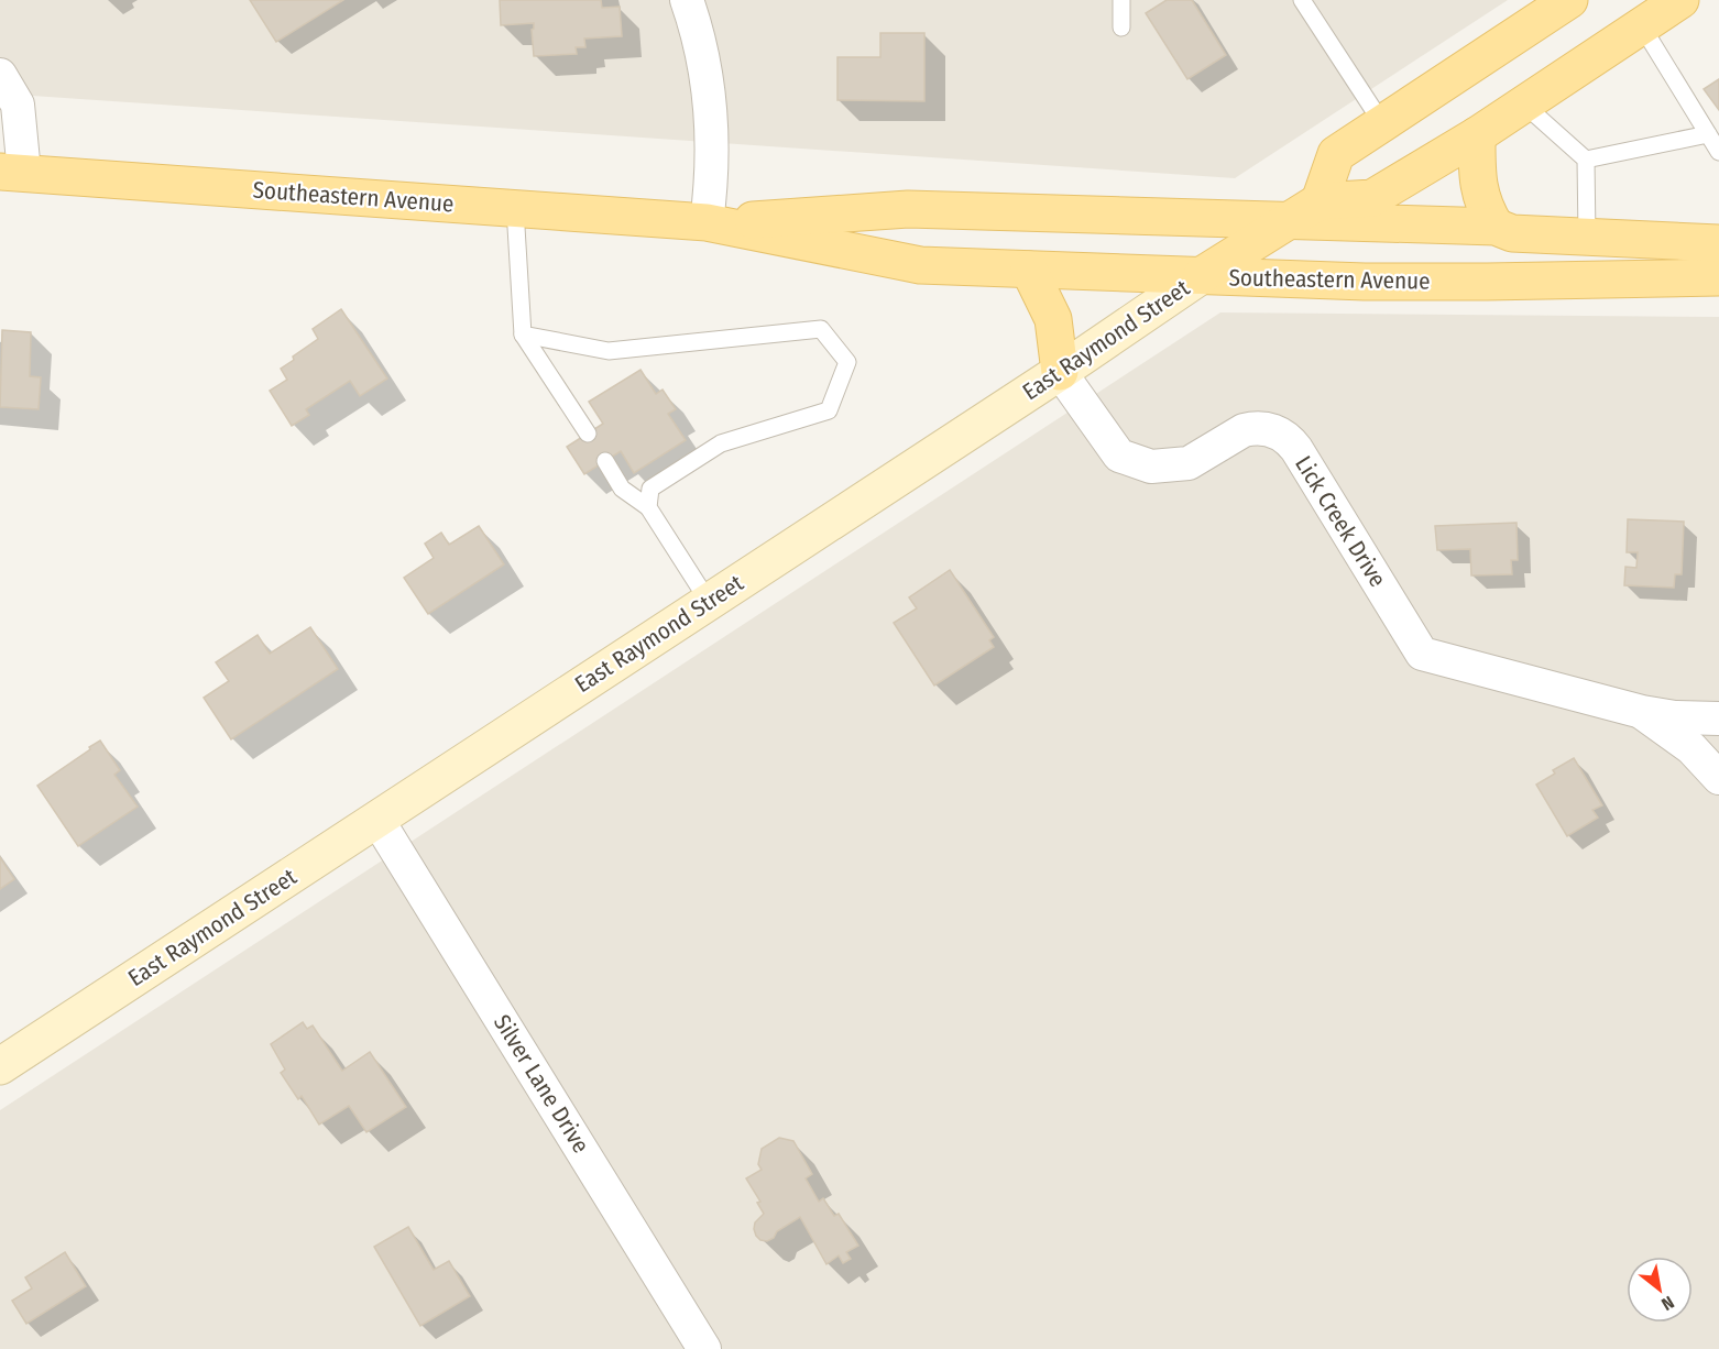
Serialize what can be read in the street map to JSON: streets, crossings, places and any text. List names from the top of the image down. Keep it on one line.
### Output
{"streets":{"main road":["Southeastern Avenue","East Raymond Street"],"street":["Lick Creek Drive","Silver Lane Drive"]},"crossings":[["Southeastern Avenue","East Raymond Street"],["East Raymond Street","Lick Creek Drive"],["East Raymond Street","Silver Lane Drive"]],"north":"bottom right"}
